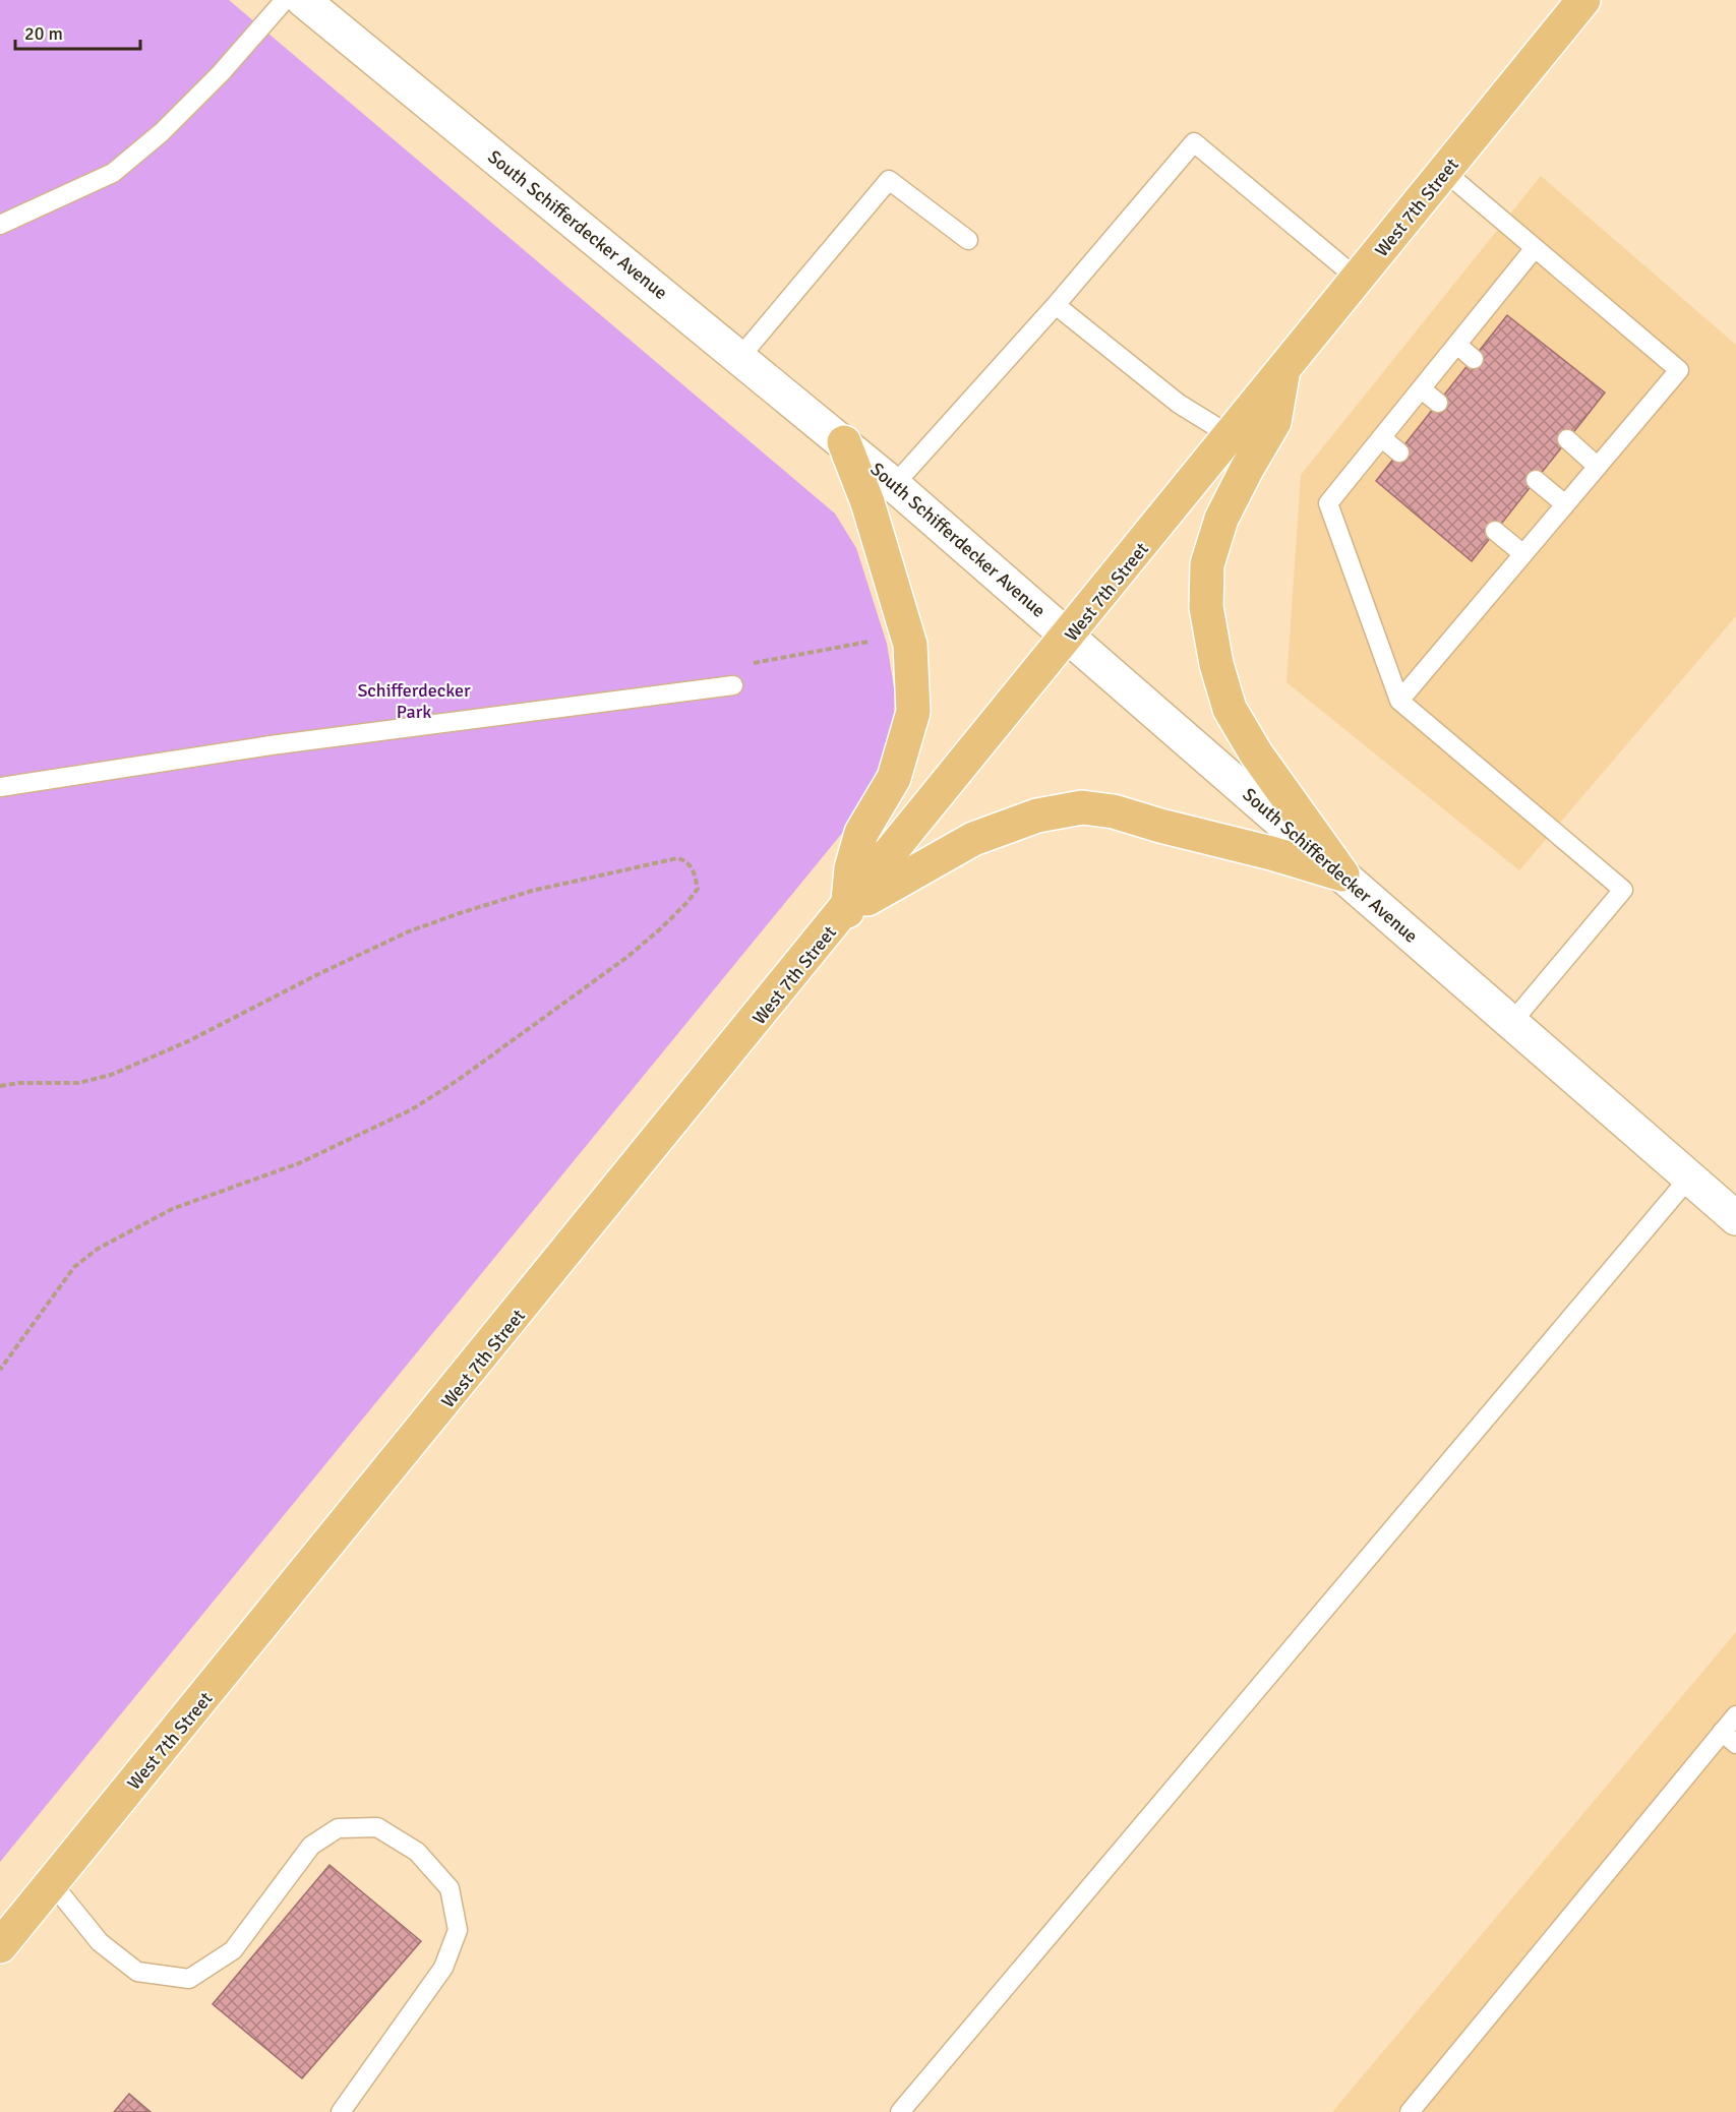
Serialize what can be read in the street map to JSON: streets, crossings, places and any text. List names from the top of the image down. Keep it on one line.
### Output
{"streets":{"main road":["West 7th Street","South Schifferdecker Avenue"]},"crossings":[["West 7th Street","South Schifferdecker Avenue"]],"parks":["Schifferdecker Park"],"scale_bar":"20 m"}
